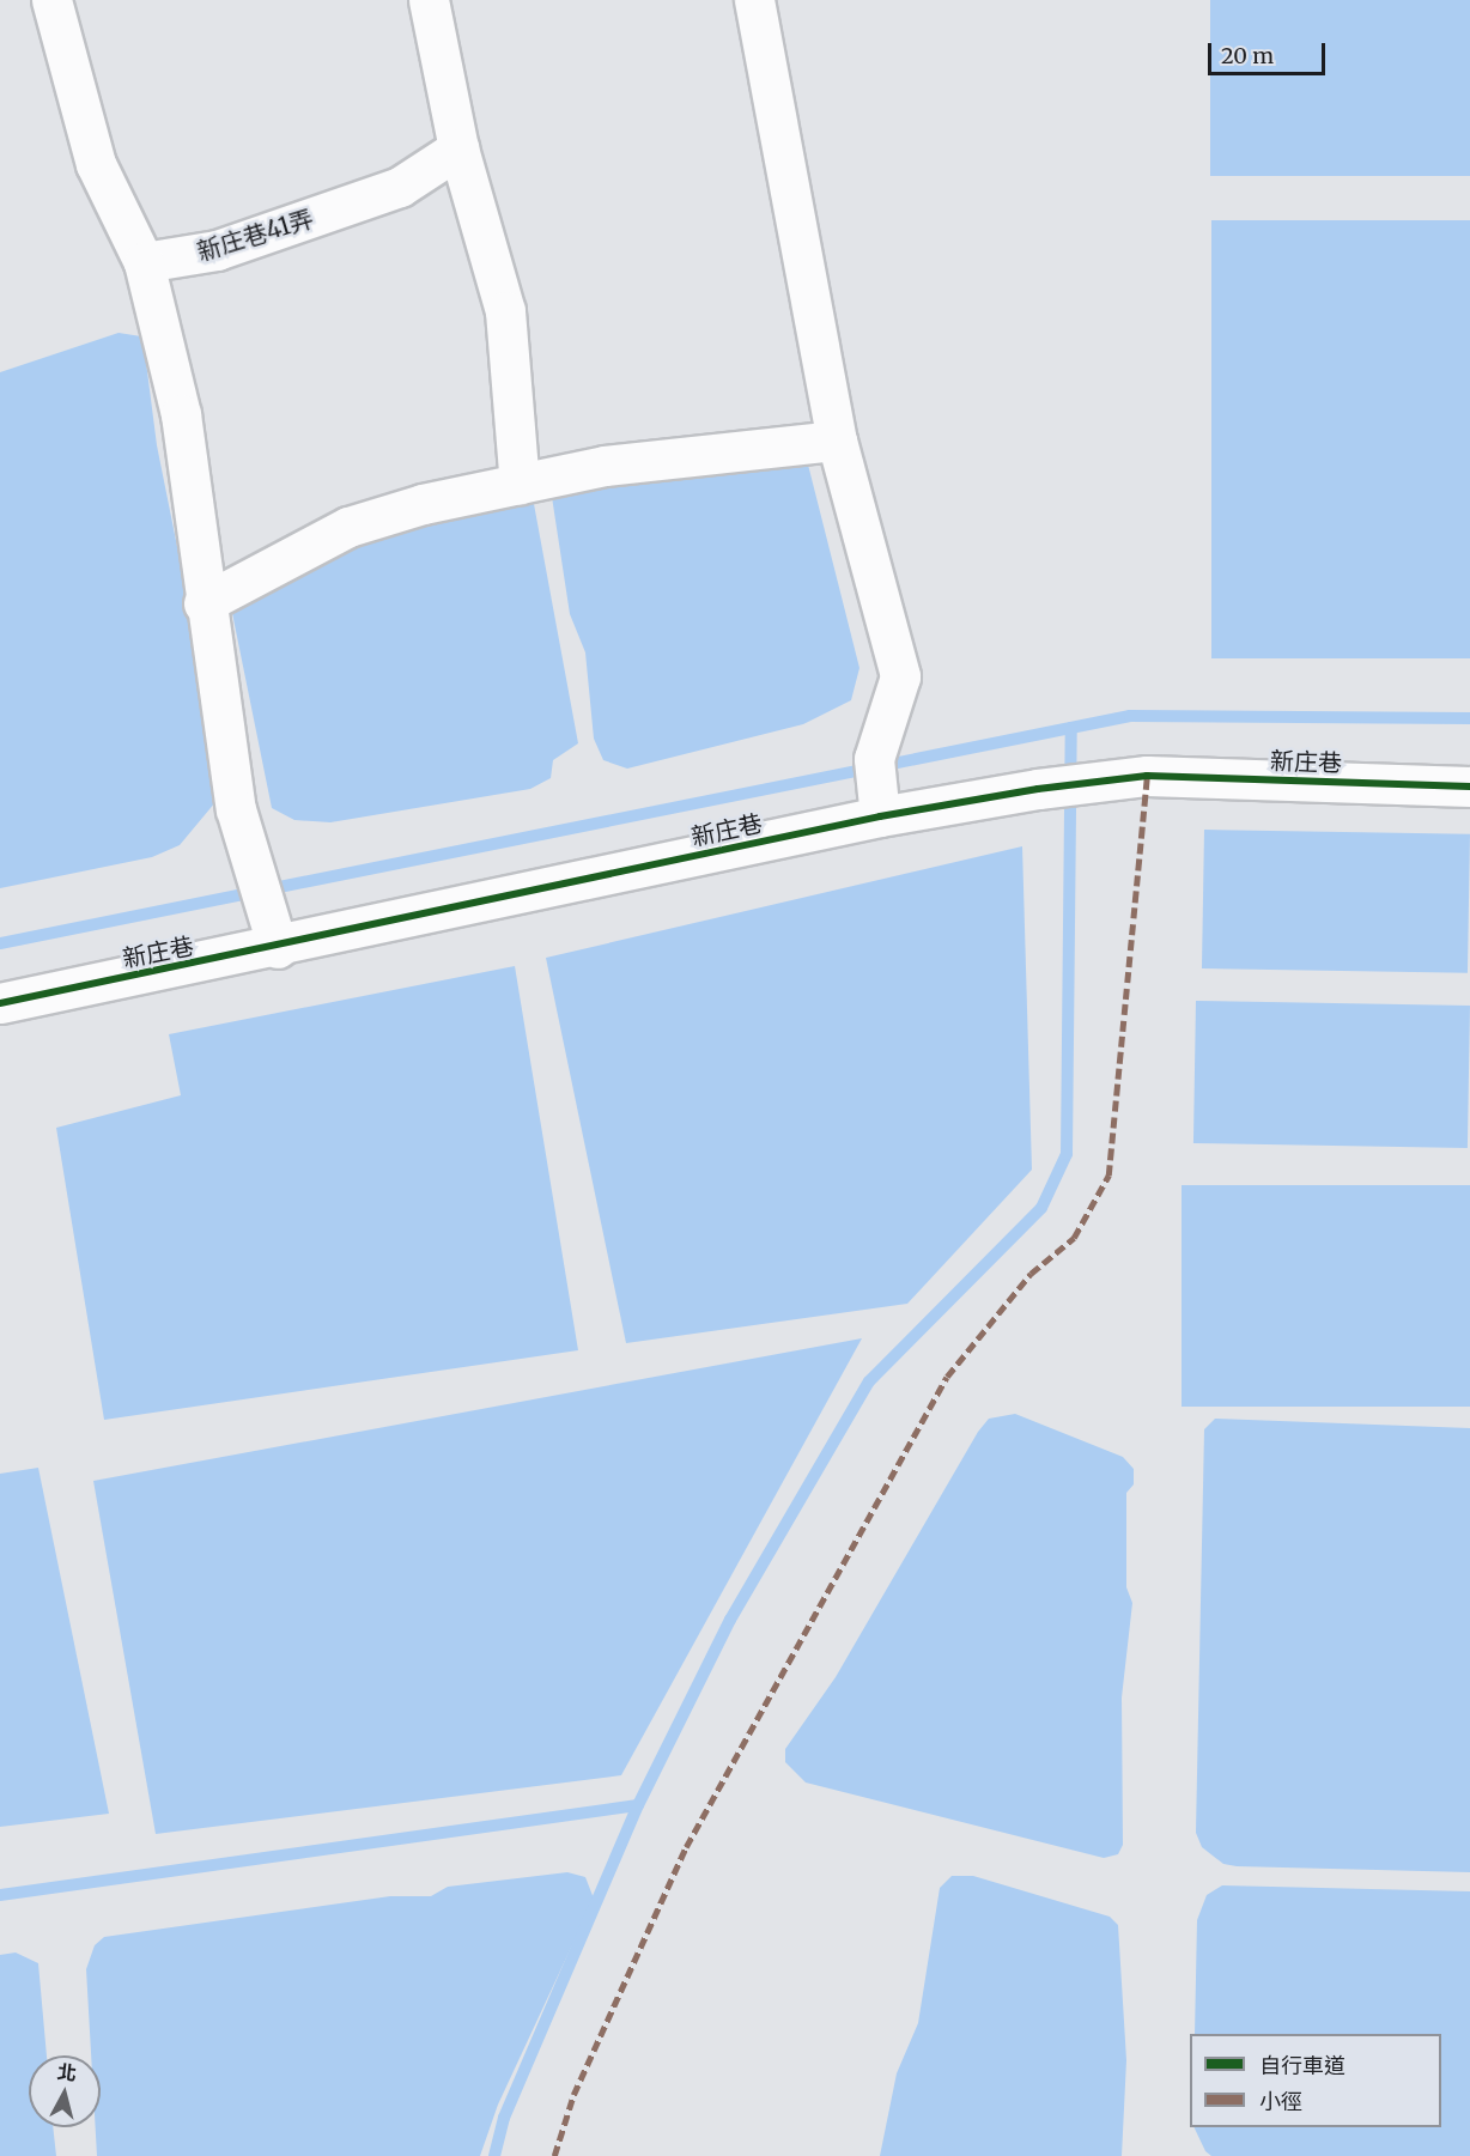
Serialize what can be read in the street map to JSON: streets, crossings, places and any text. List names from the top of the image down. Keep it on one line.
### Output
{"streets":{"street":["新庄巷41弄","新庄巷"]},"legend":["自行車道","小徑"],"scale_bar":"20 m","north":"top"}
